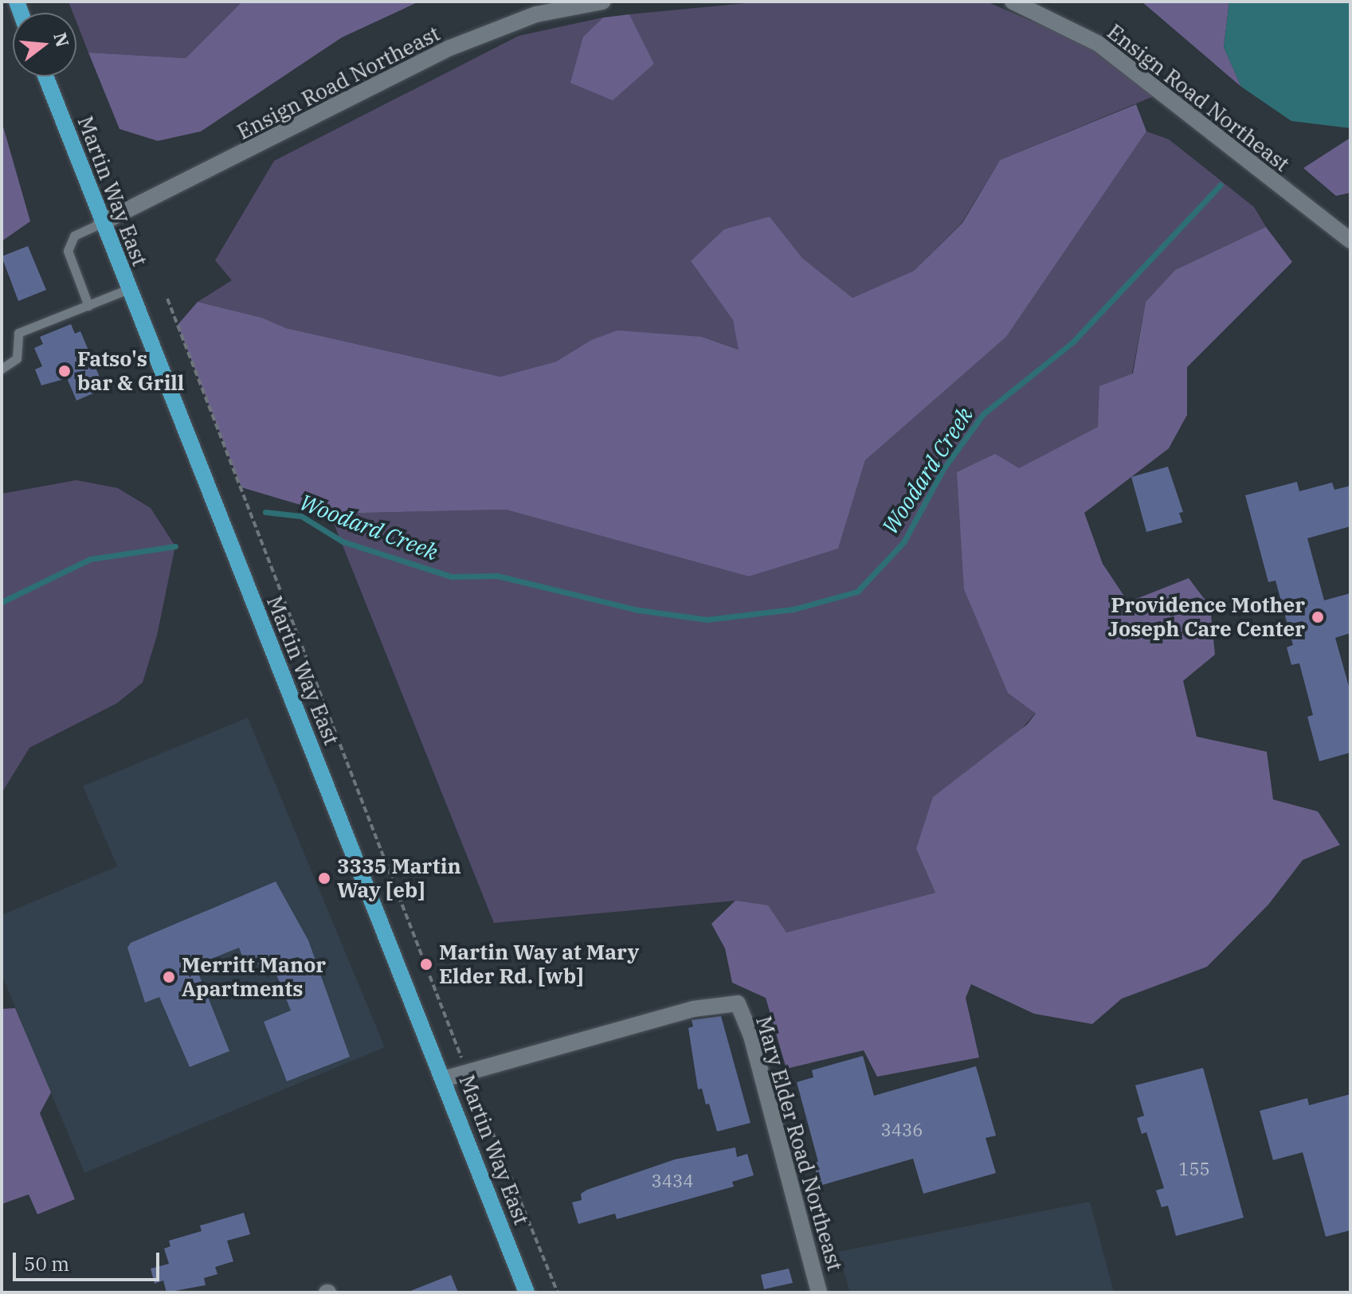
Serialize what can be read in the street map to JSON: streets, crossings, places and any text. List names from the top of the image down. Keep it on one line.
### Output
{"streets":{"main road":["Martin Way East"],"street":["Ensign Road Northeast","Mary Elder Road Northeast"]},"crossings":[["Ensign Road Northeast","Martin Way East"],["Martin Way East","Mary Elder Road Northeast"]],"water":["Woodard Creek"],"places":["Fatso's bar & Grill","Providence Mother Joseph Care Center","3335 Martin Way [eb]","Martin Way at Mary Elder Rd. [wb]","Merritt Manor Apartments"],"house_numbers":["3436","155","3434"],"scale_bar":"50 m","north":"right"}
